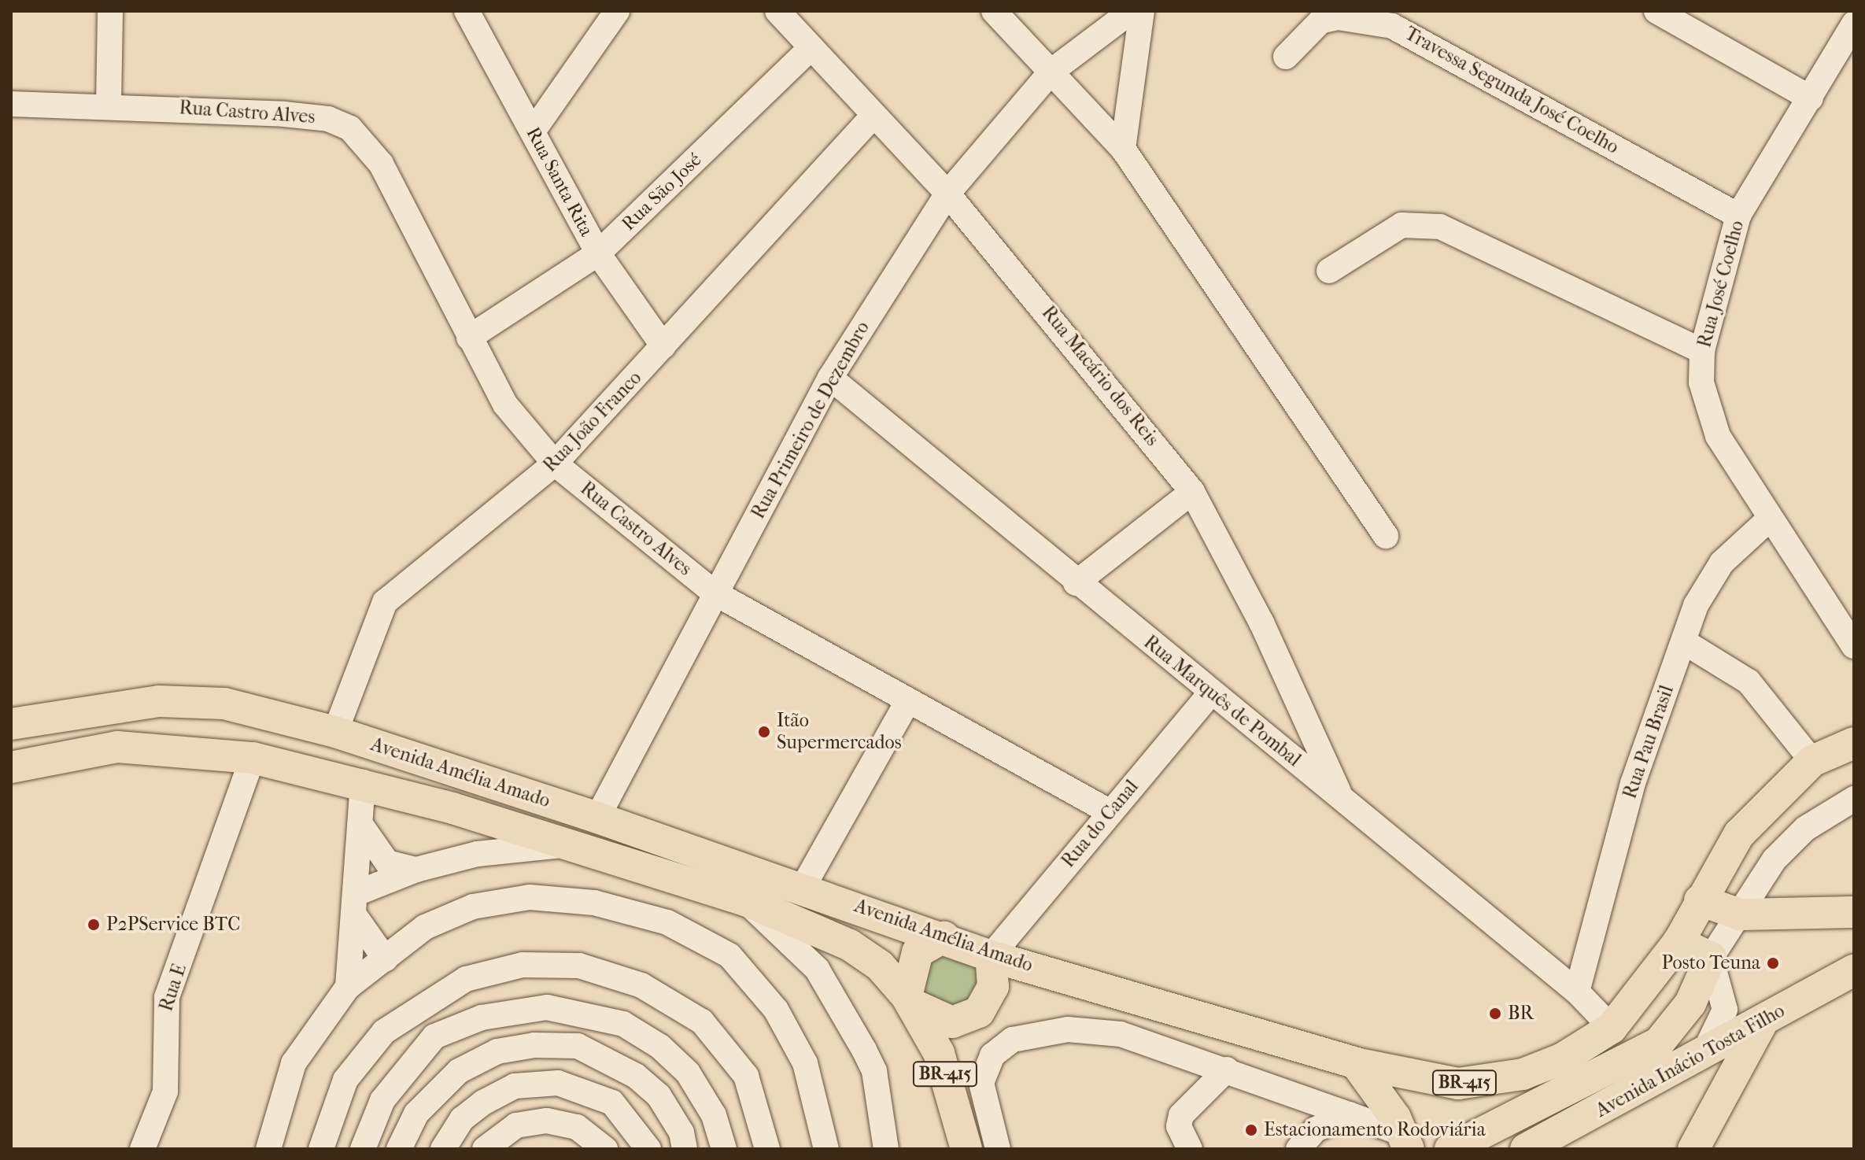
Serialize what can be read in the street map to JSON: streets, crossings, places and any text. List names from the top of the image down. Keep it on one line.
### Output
{"streets":{"main road":["Avenida Amélia Amado","Avenida Inácio Tosta Filho","BR-415"],"street":["Travessa Segunda José Coelho","Rua Castro Alves","Rua Santa Rita","Rua São José","Rua José Coelho","Rua Macário dos Reis","Rua Primeiro de Dezembro","Rua João Franco","Rua Marquês de Pombal","Rua Pau Brasil","Rua do Canal","Rua E"]},"crossings":[["Travessa Segunda José Coelho","Rua José Coelho"],["Rua Castro Alves","Rua São José"],["Rua Castro Alves","Rua Primeiro de Dezembro"],["Rua Castro Alves","Rua João Franco"],["Rua Castro Alves","Rua do Canal"],["Rua Santa Rita","Rua São José"],["Rua Santa Rita","Rua João Franco"],["Rua São José","Rua Macário dos Reis"],["Rua José Coelho","Rua Pau Brasil"],["Rua Macário dos Reis","Rua Primeiro de Dezembro"],["Rua Macário dos Reis","Rua João Franco"],["Rua Macário dos Reis","Rua Marquês de Pombal"],["Rua Primeiro de Dezembro","Rua Marquês de Pombal"],["Rua Primeiro de Dezembro","Avenida Amélia Amado"],["Rua João Franco","Avenida Amélia Amado"],["Rua Marquês de Pombal","Rua Pau Brasil"],["Rua Marquês de Pombal","Avenida Amélia Amado"],["Rua Marquês de Pombal","Rua do Canal"],["Avenida Amélia Amado","Rua do Canal"],["Avenida Amélia Amado","Rua E"]],"places":["Itão Supermercados","P2PService BTC","Posto Teuna","BR","Estacionamento Rodoviária"]}
